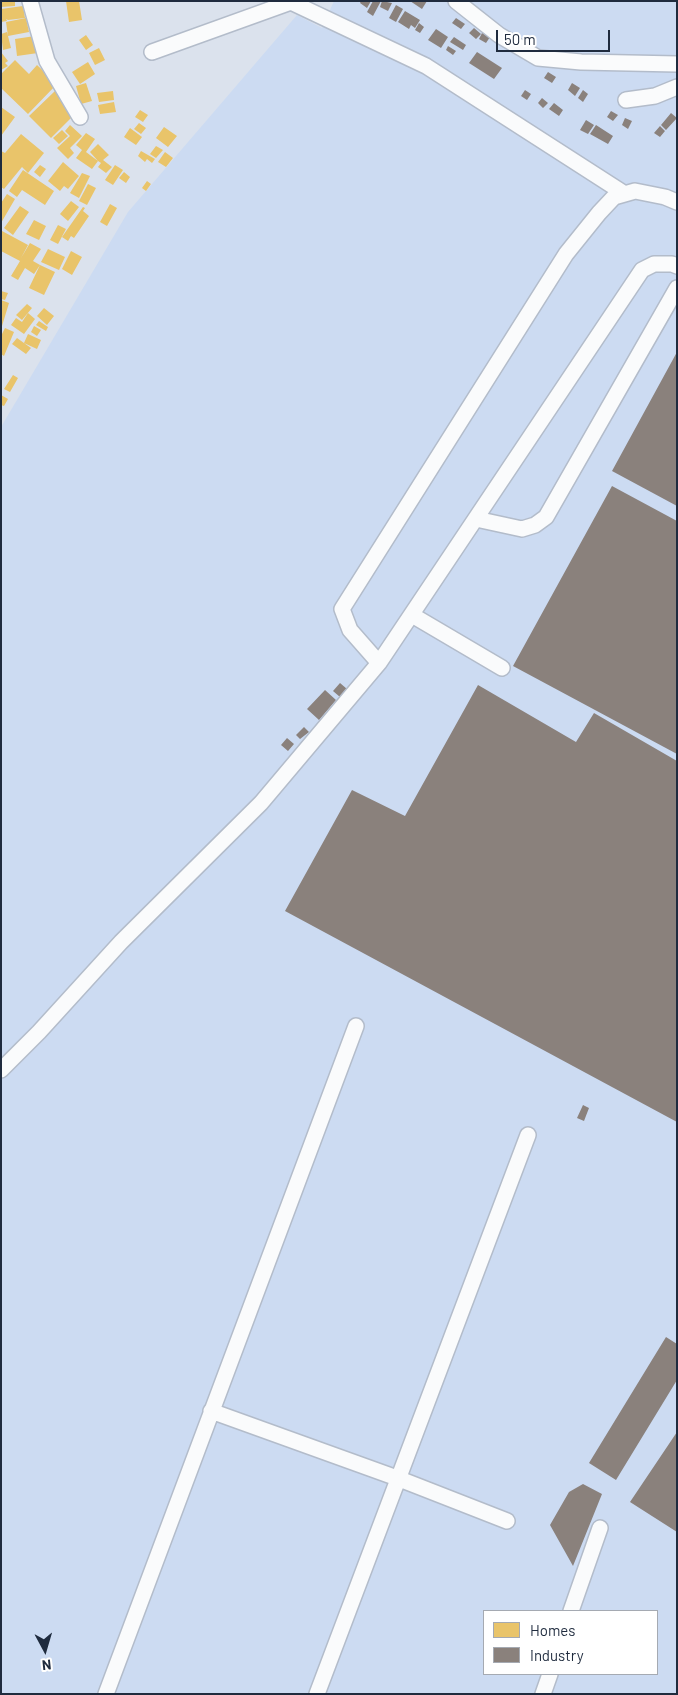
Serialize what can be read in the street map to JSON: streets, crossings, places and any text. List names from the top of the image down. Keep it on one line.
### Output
{"legend":["Homes","Industry"],"scale_bar":"50 m","north":"bottom"}
